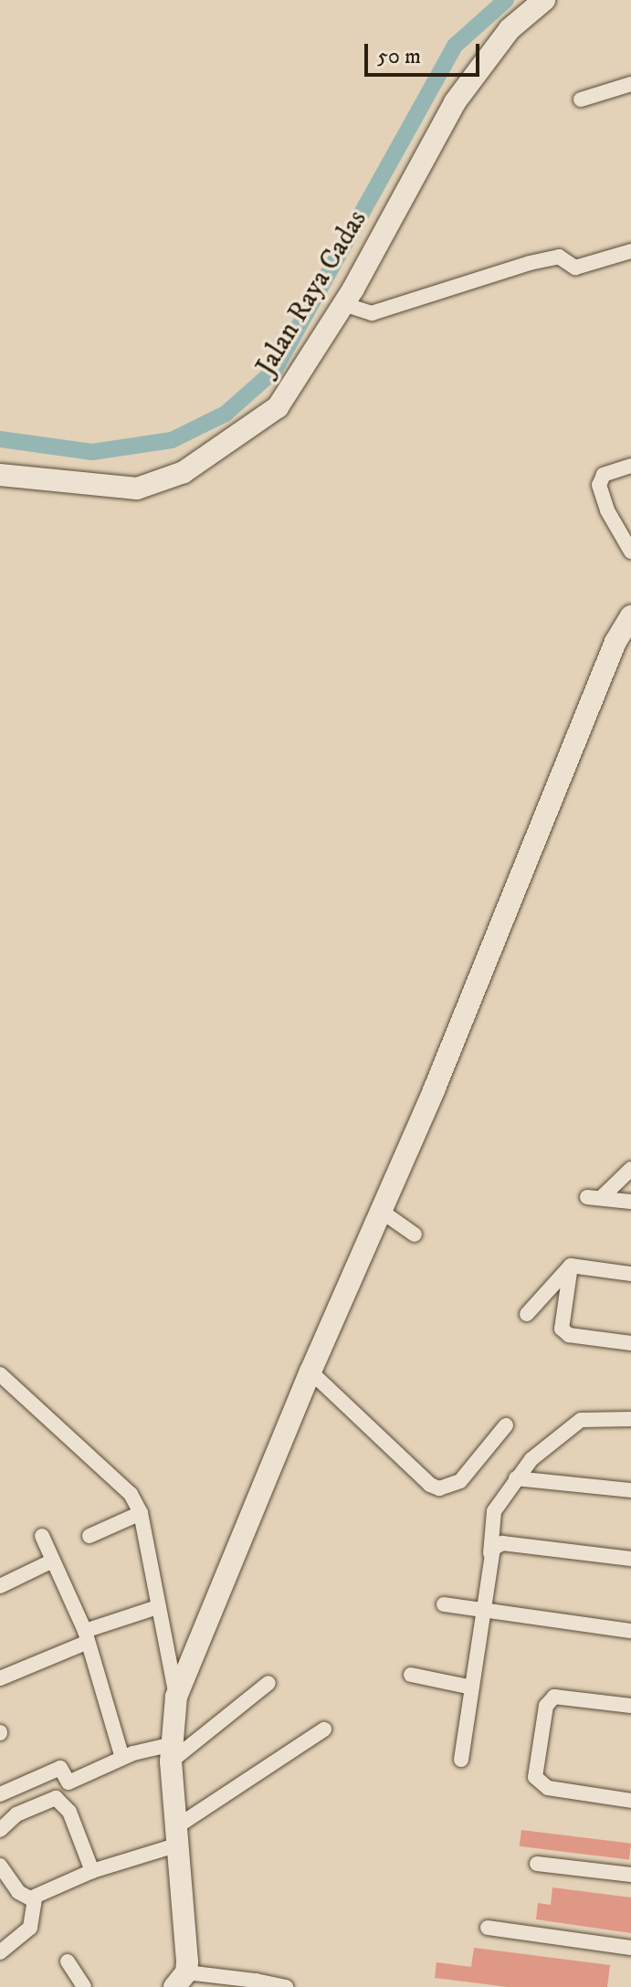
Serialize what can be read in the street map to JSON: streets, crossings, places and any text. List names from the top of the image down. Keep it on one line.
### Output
{"streets":{"street":["Jalan Raya Cadas"]},"scale_bar":"50 m"}
